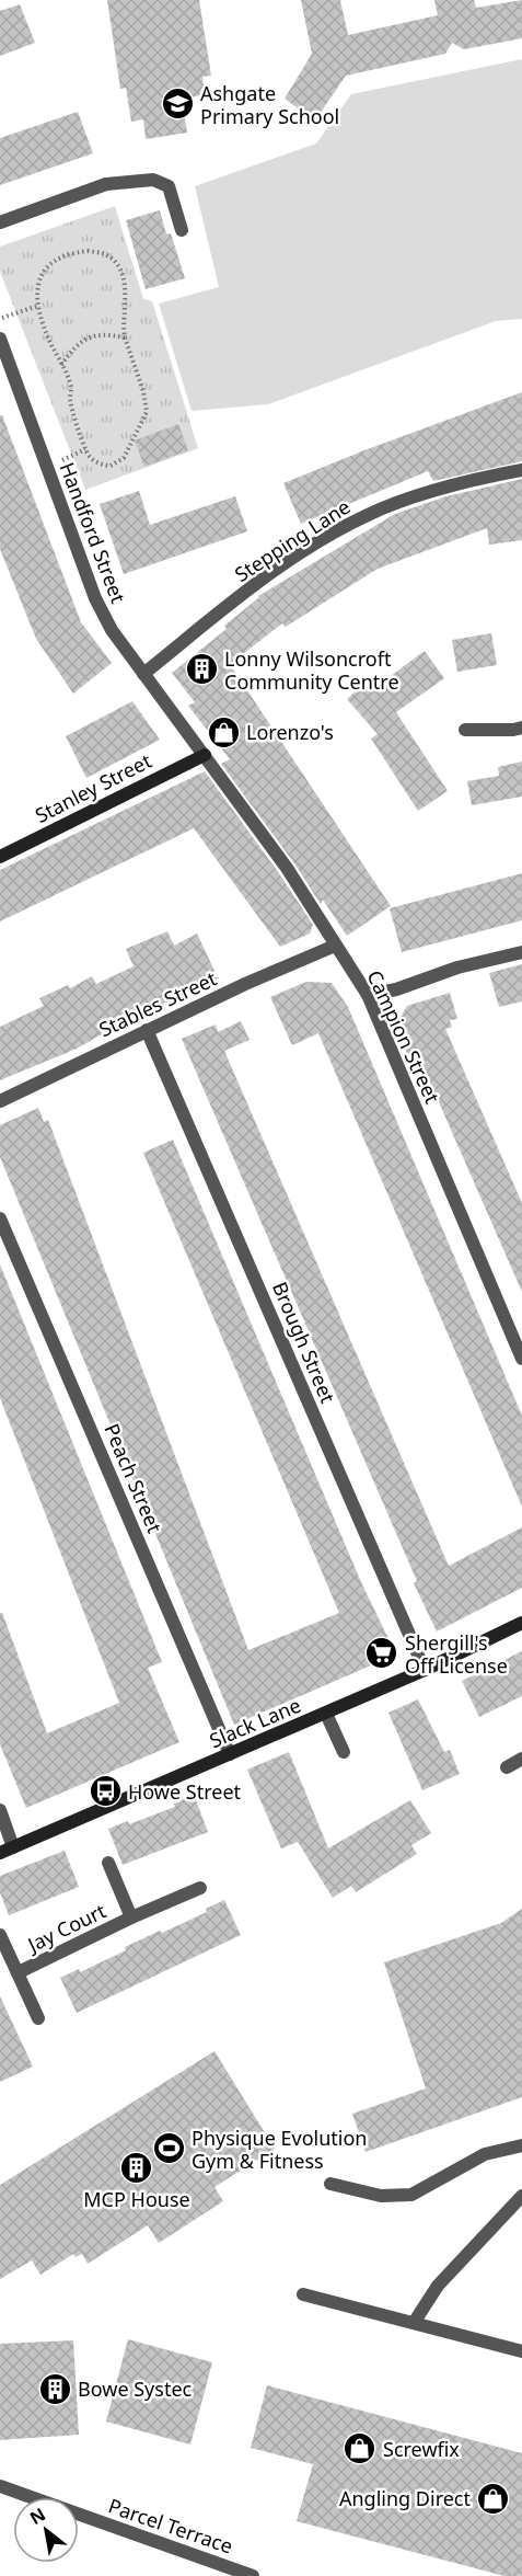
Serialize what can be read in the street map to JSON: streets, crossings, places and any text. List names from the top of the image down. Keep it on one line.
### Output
{"streets":{"street":["Handford Street","Stepping Lane","Stanley Street","Stables Street","Campion Street","Brough Street","Peach Street","Slack Lane","Jay Court","Parcel Terrace"]},"crossings":[["Handford Street","Stepping Lane"],["Handford Street","Stanley Street"],["Handford Street","Campion Street"],["Stanley Street","Campion Street"],["Stables Street","Campion Street"],["Stables Street","Brough Street"],["Brough Street","Slack Lane"],["Peach Street","Slack Lane"]],"places":{"school or university":["Ashgate Primary School"],"building":["Lonny Wilsoncroft Community Centre","MCP House","Bowe Systec"],"shop":["Lorenzo's","Screwfix","Angling Direct"],"supermarket":["Shergill's Off License"],"bus stop":["Howe Street"],"sports":["Physique Evolution Gym & Fitness"]},"north":"top left"}
